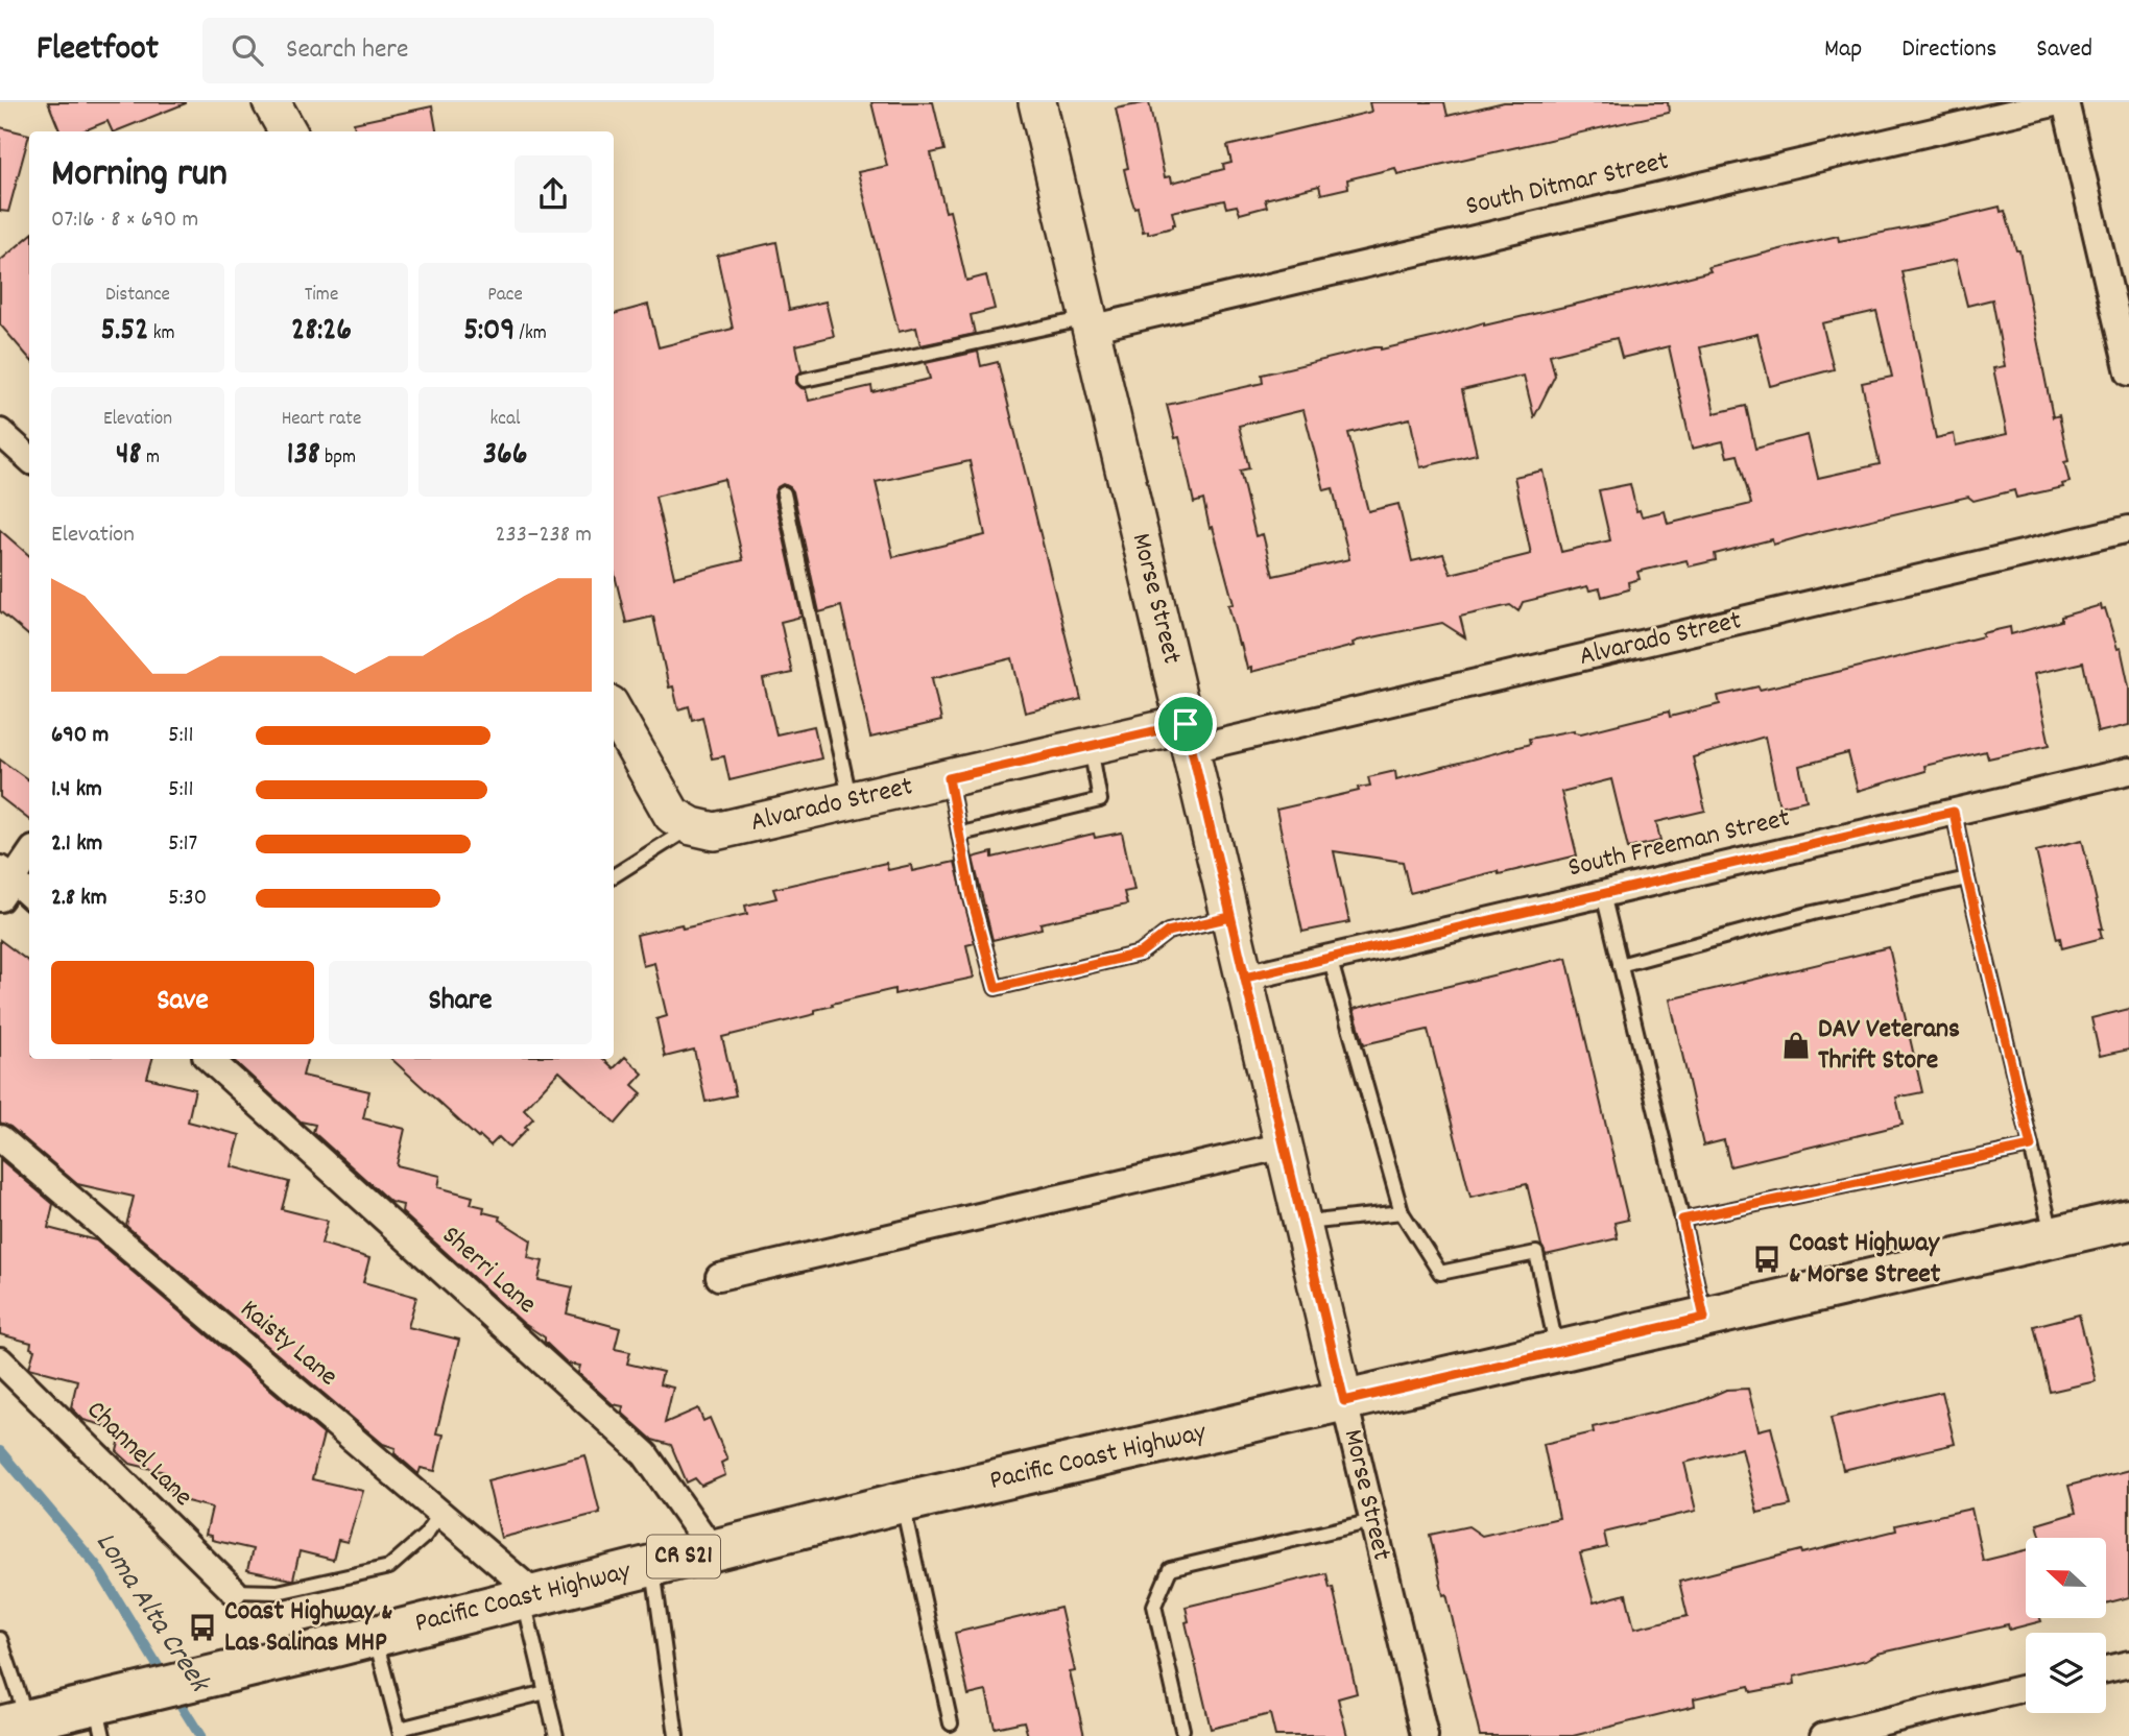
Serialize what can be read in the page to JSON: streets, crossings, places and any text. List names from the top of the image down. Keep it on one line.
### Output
{"streets":{"main road":["Pacific Coast Highway","CR S21"],"street":["South Ditmar Street","Morse Street","Alvarado Street","South Freeman Street","Sherri Lane","Kaisty Lane","Channel Lane"]},"crossings":[["South Ditmar Street","Morse Street"],["Morse Street","Alvarado Street"],["Morse Street","South Freeman Street"],["Morse Street","Pacific Coast Highway"],["Morse Street","CR S21"],["Sherri Lane","Pacific Coast Highway"],["Kaisty Lane","Pacific Coast Highway"],["Pacific Coast Highway","CR S21"]],"water":["Loma Alta Creek"],"places":{"shop":["DAV Veterans Thrift Store"],"bus stop":["Coast Highway & Morse Street","Coast Highway & Las Salinas MHP"]},"north":"left","page":{"header":"Fleetfoot","search":"Search here","nav":["Map","Directions","Saved"],"heading":["Morning run","07:16 · 8 × 690 m"],"stats":[["Distance","5.52 km"],["Time","28:26"],["Pace","5:09 /km"],["Elevation","48 m"],["Heart rate","138 bpm"],["kcal","366"]],"chart":["Elevation","233–238 m"],"list":[{"name":"690 m","note":"5:11"},{"name":"1.4 km","note":"5:11"},{"name":"2.1 km","note":"5:17"},{"name":"2.8 km","note":"5:30"}],"buttons":["Save","Share"]}}
